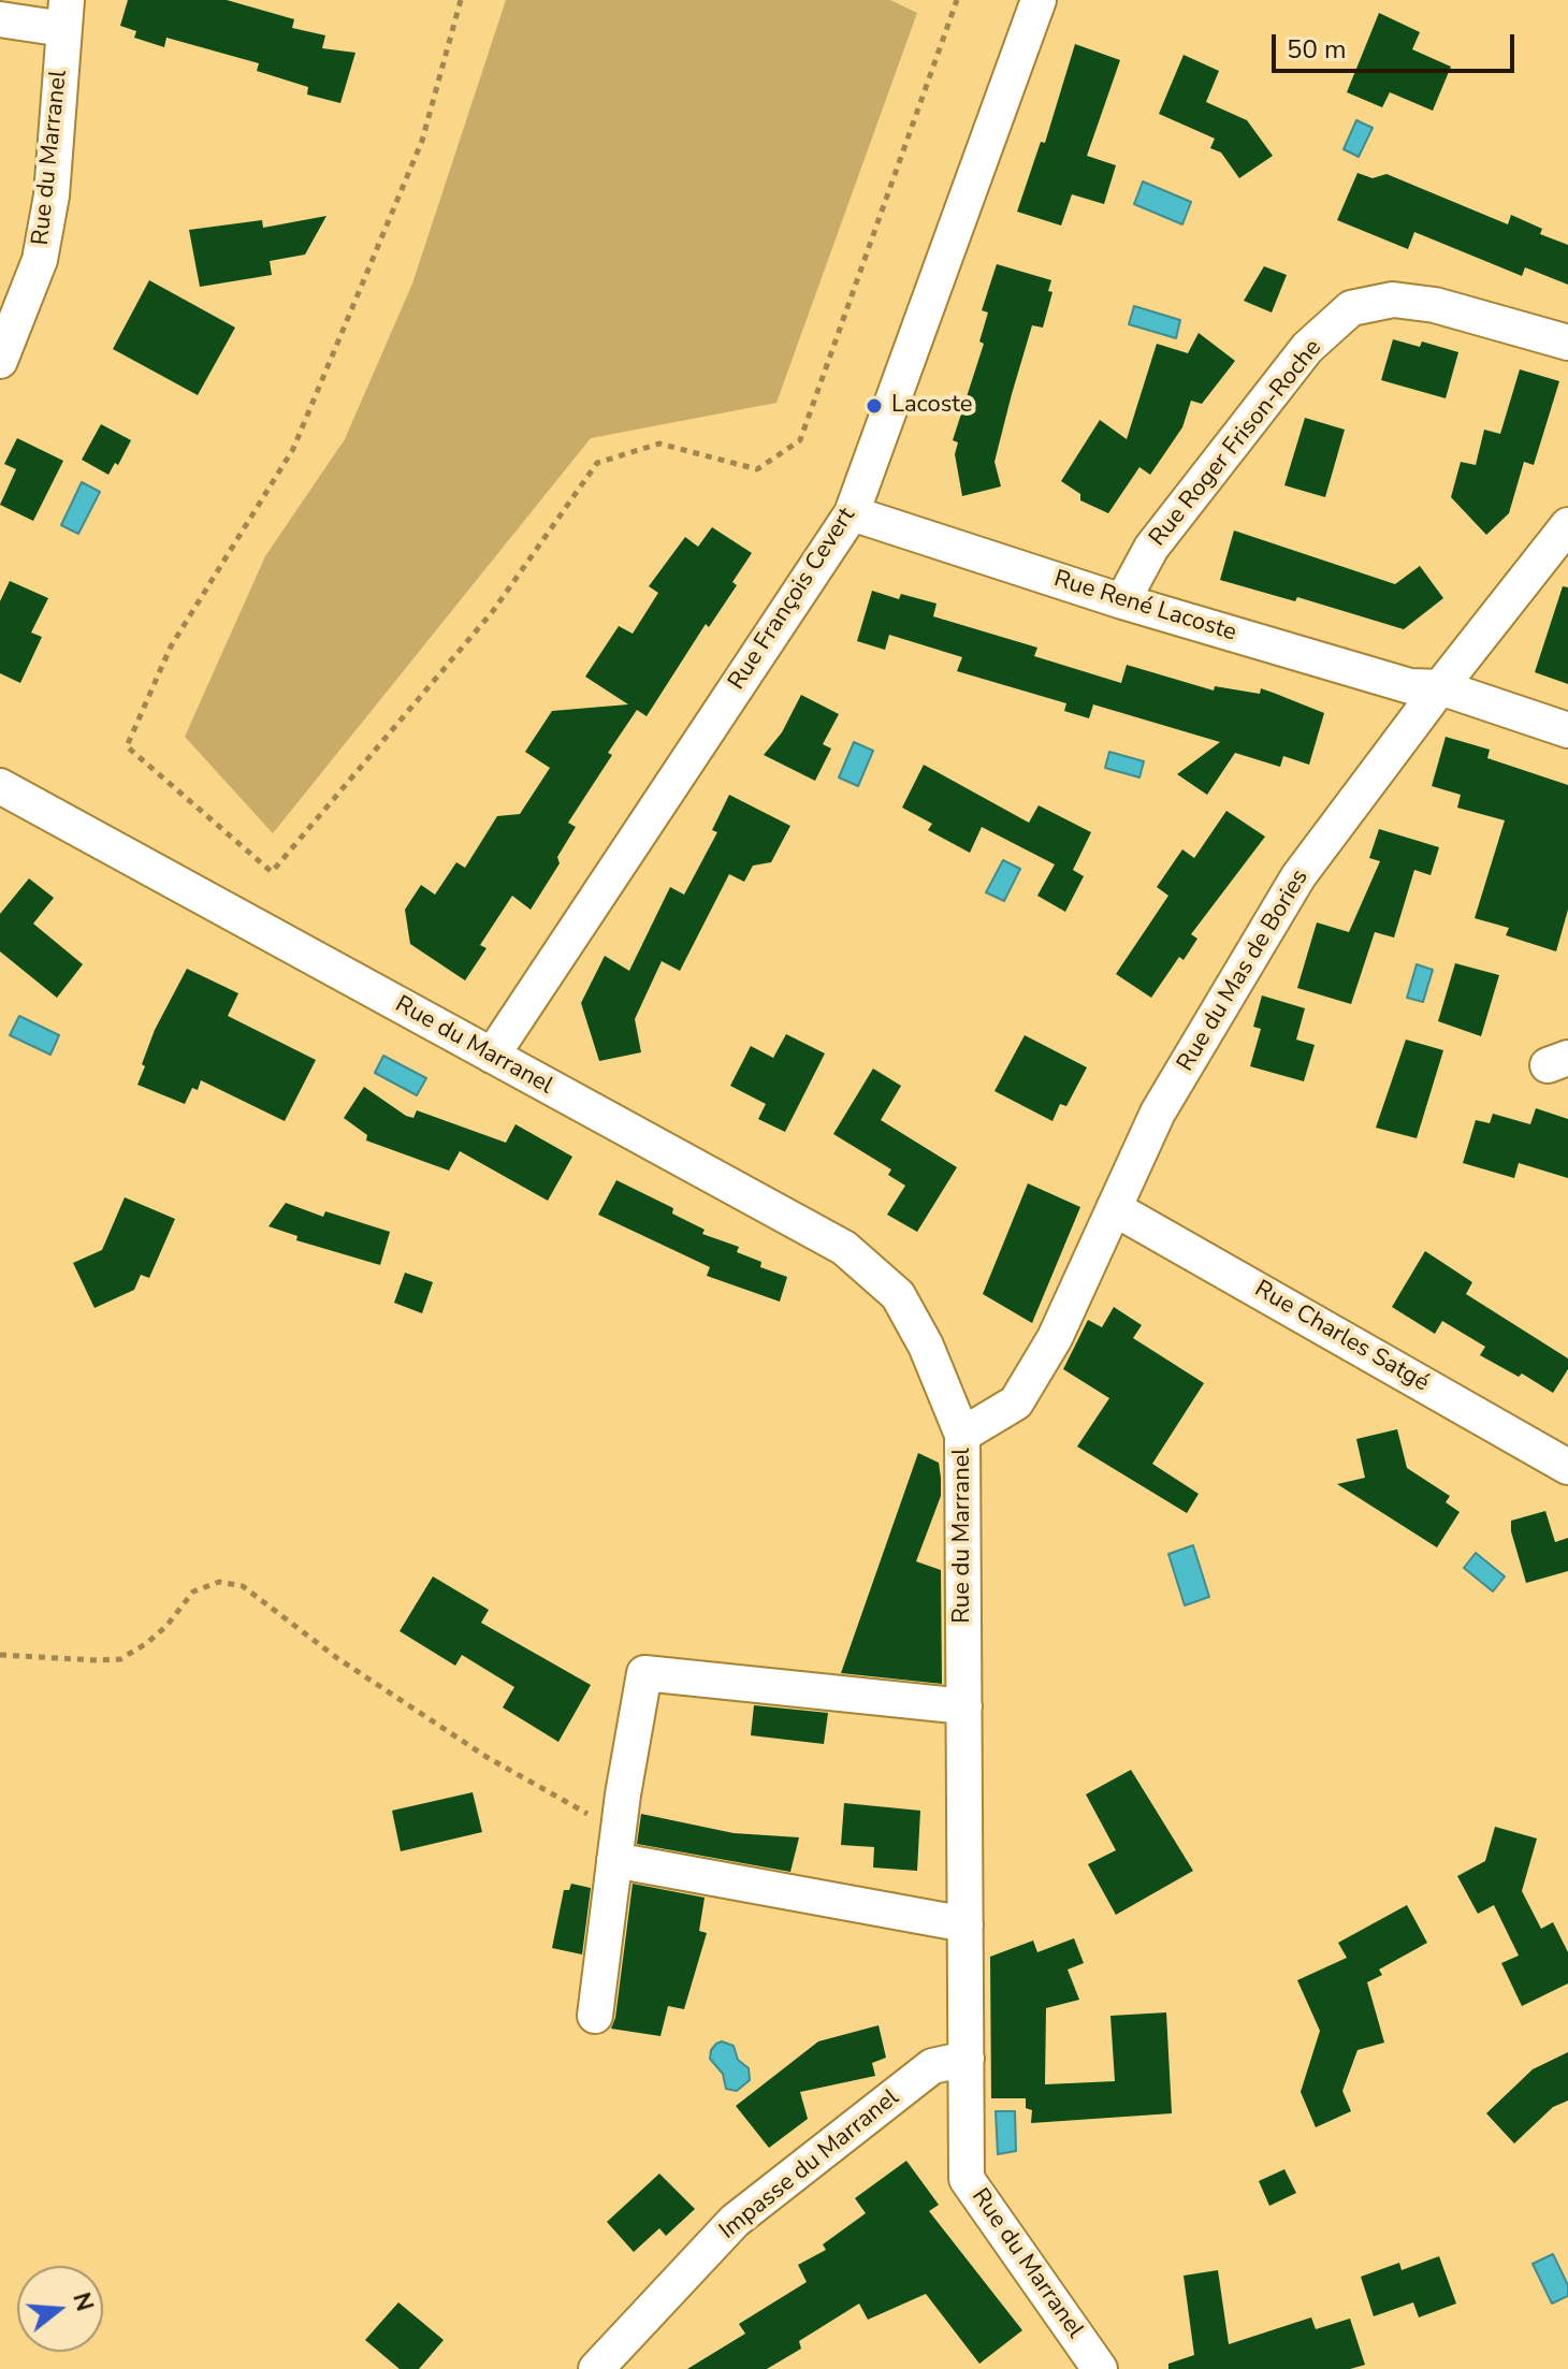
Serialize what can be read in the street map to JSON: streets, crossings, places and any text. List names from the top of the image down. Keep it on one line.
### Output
{"streets":{"street":["Rue du Marranel","Rue Roger Frison-Roche","Rue François Cevert","Rue René Lacoste","Rue du Mas de Bories","Rue Charles Satgé","Impasse du Marranel"]},"crossings":[["Rue du Marranel","Rue François Cevert"],["Rue du Marranel","Rue du Mas de Bories"],["Rue du Marranel","Impasse du Marranel"],["Rue Roger Frison-Roche","Rue René Lacoste"],["Rue François Cevert","Rue René Lacoste"],["Rue René Lacoste","Rue du Mas de Bories"],["Rue du Mas de Bories","Rue Charles Satgé"]],"places":["Lacoste"],"scale_bar":"50 m","north":"right"}
